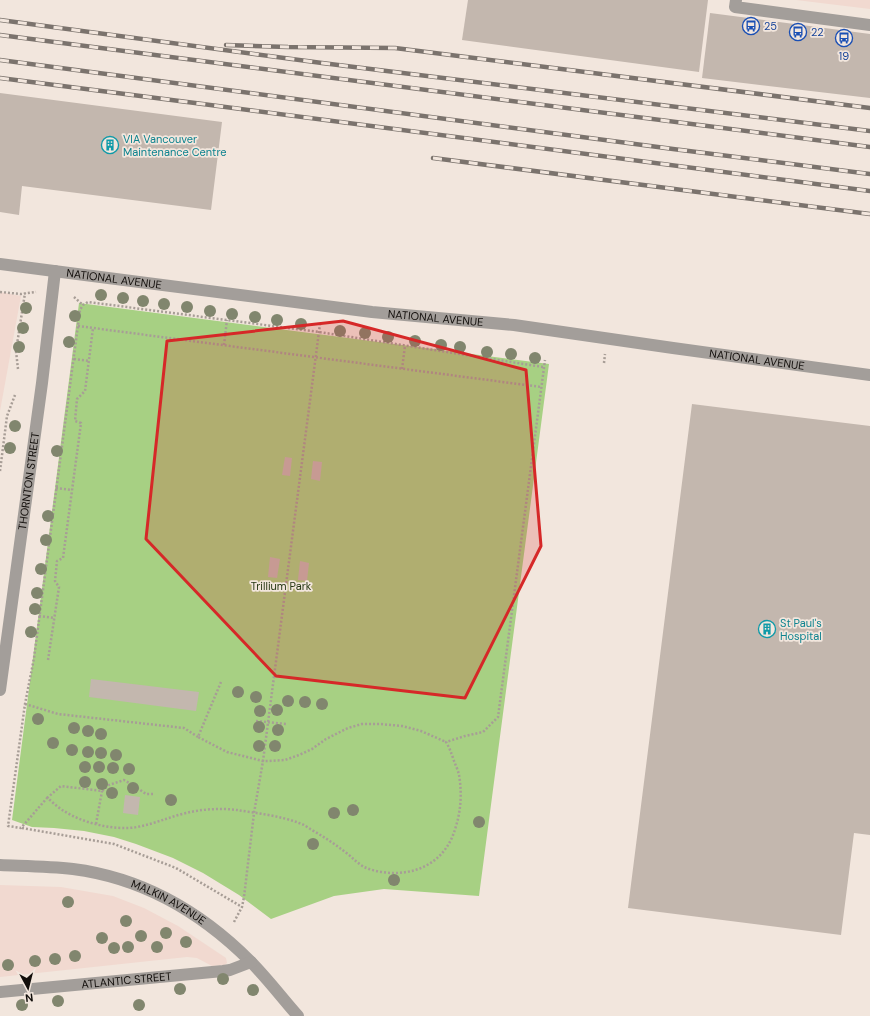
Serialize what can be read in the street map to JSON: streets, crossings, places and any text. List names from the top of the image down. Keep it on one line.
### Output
{"streets":{"street":["NATIONAL AVENUE","THORNTON STREET","MALKIN AVENUE","ATLANTIC STREET"]},"crossings":[["NATIONAL AVENUE","THORNTON STREET"],["MALKIN AVENUE","ATLANTIC STREET"]],"parks":["Trillium Park"],"places":{"bus stop":["25","22","19"],"building":["VIA Vancouver Maintenance Centre","St Paul's Hospital"]},"north":"bottom"}
